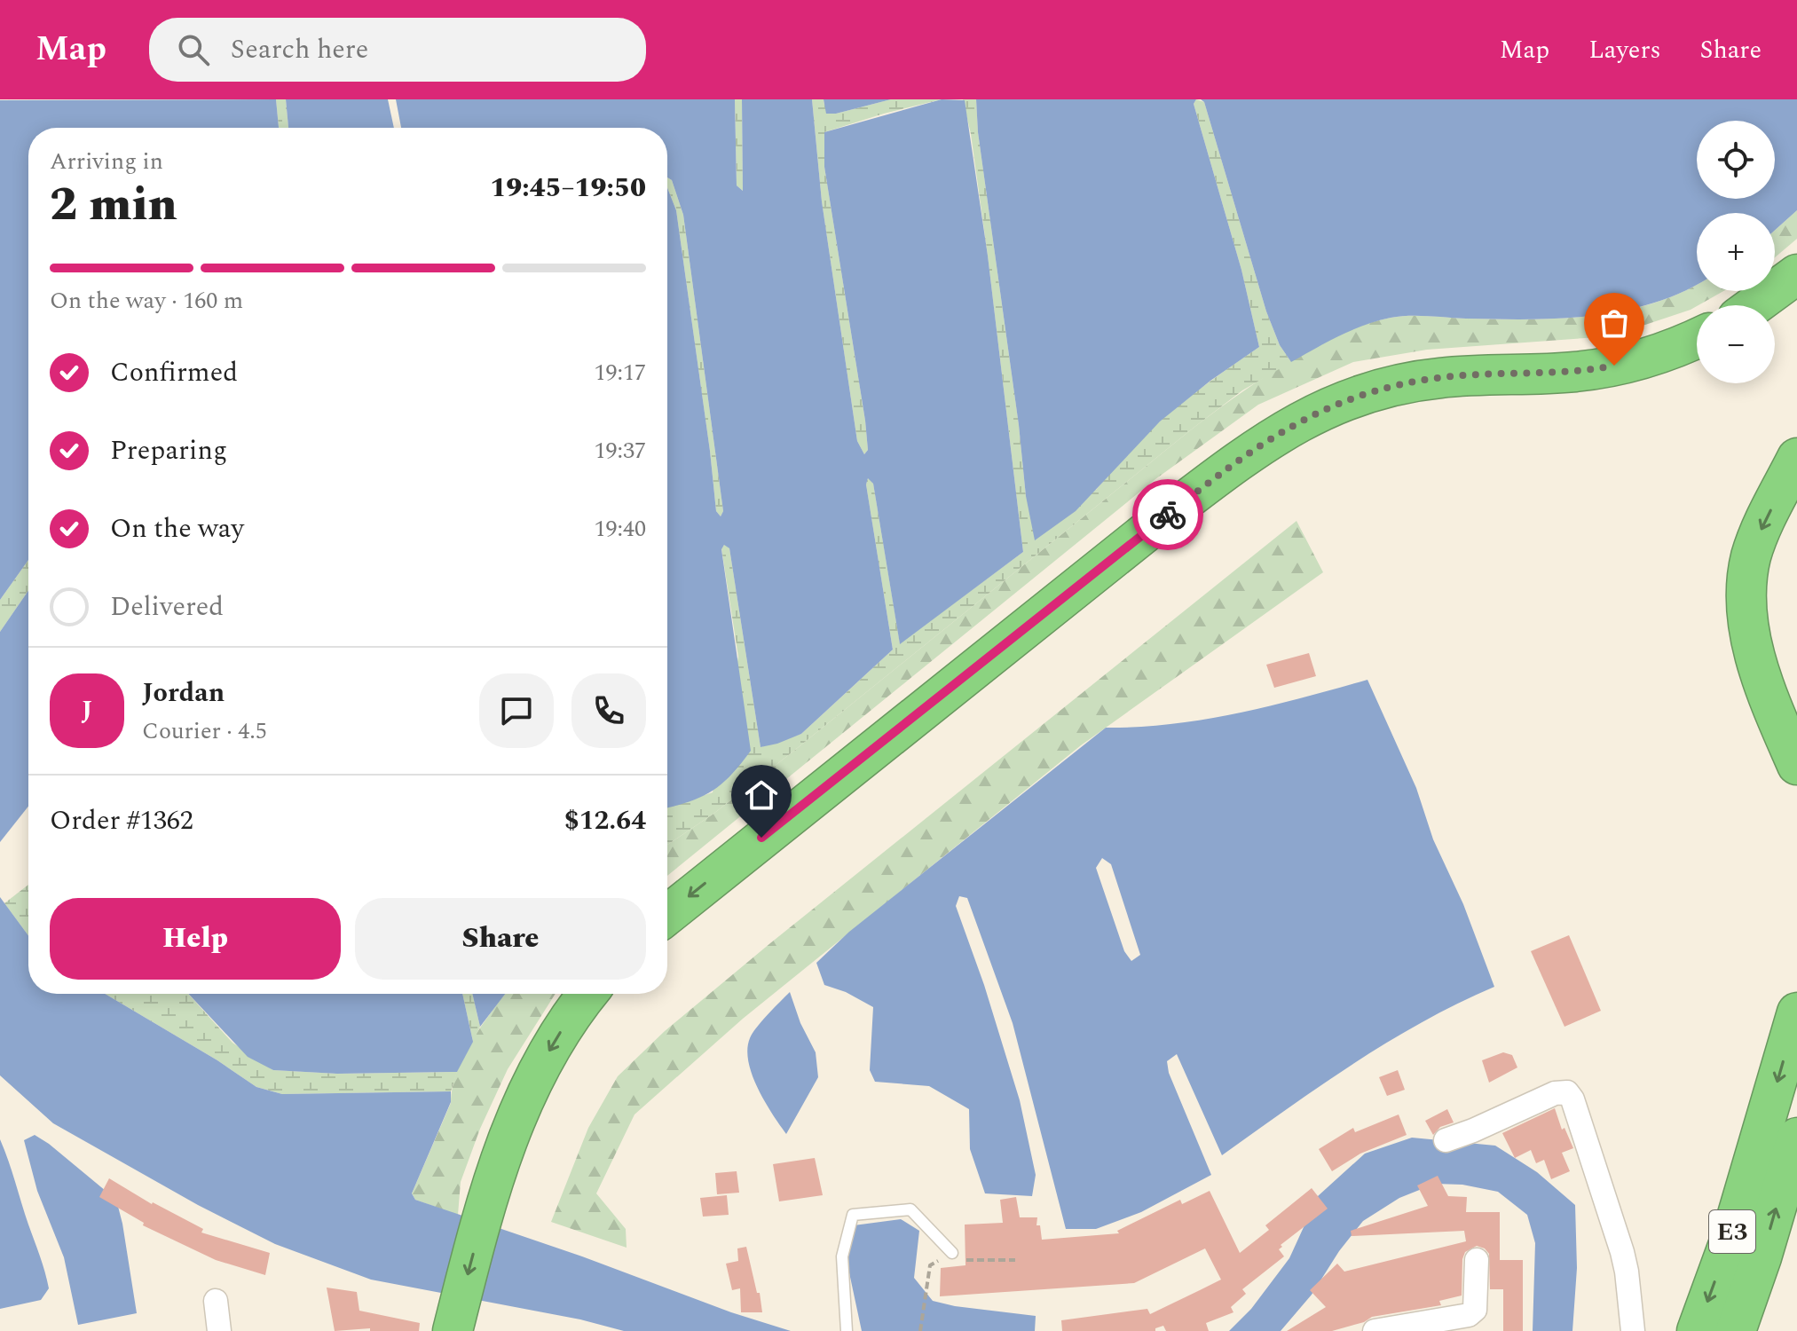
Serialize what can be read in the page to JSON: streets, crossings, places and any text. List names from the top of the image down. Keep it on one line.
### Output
{"streets":{"highway":["E3"]},"page":{"header":"Map","search":"Search here","nav":["Map","Layers","Share"],"map_buttons":["+","−"],"heading":["2 min","Arriving in","19:45–19:50"],"panel":["Jordan","Courier · 4.5","Order #1362","$12.64"],"bar":"On the way · 160 m","list":[["Confirmed","19:17"],["Preparing","19:37"],["On the way","19:40"],"Delivered"],"round":"J","buttons":["Help","Share"]}}
